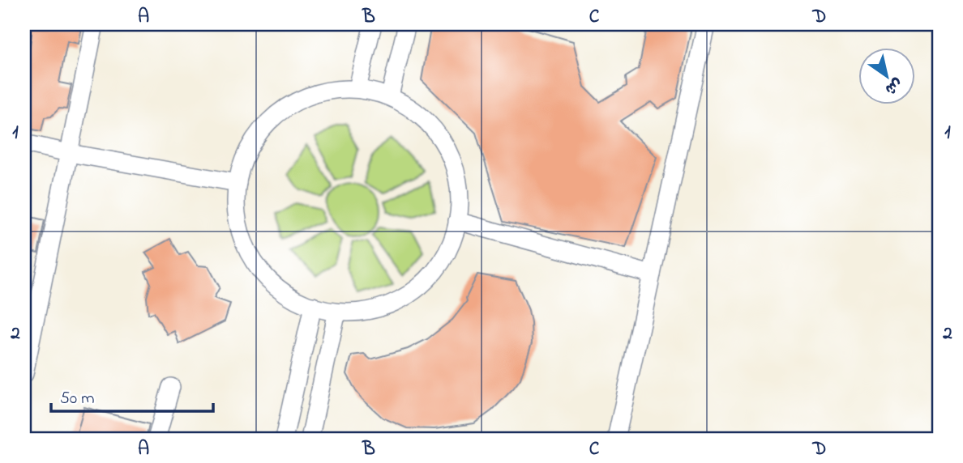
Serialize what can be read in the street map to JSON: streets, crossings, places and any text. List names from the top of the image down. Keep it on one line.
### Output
{"scale_bar":"50 m","north":"bottom right","grid":{"columns":["A","B","C","D"],"rows":["1","2"]}}
